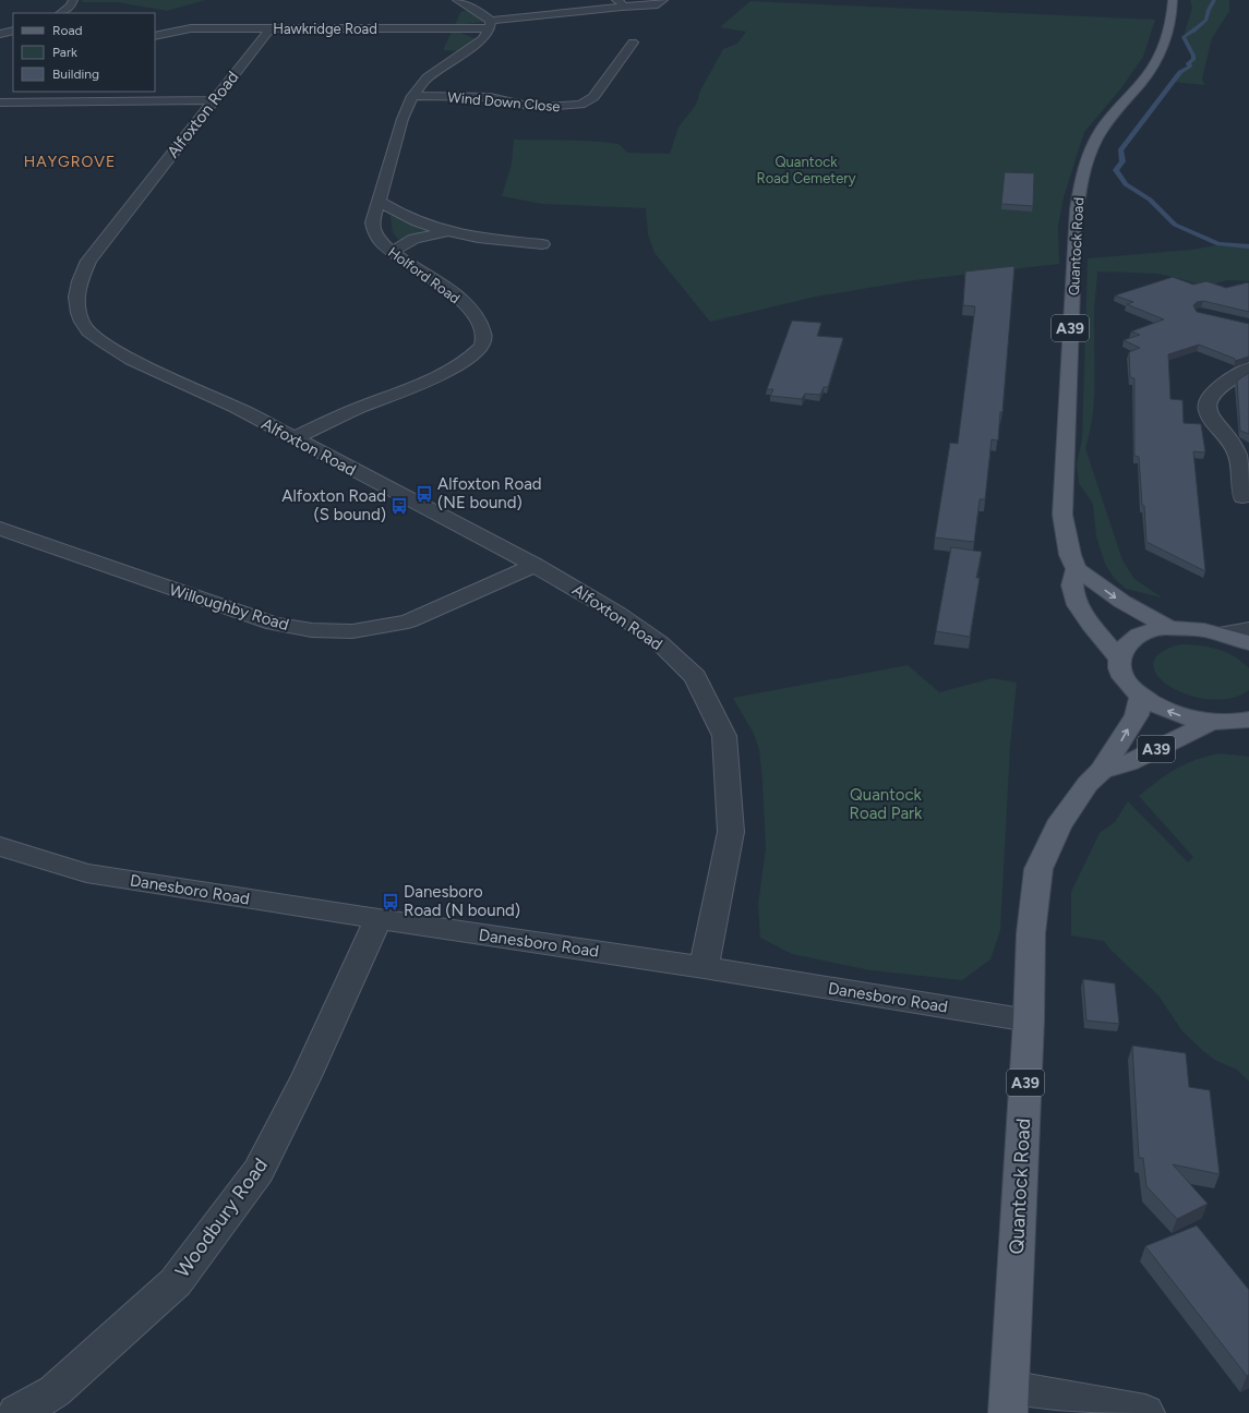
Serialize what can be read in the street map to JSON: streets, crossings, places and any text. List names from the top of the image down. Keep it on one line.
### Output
{"streets":{"main road":["Quantock Road","A39"],"street":["Hawkridge Road","Wind Down Close","Alfoxton Road","Holford Road","Willoughby Road","Danesboro Road","Woodbury Road"]},"crossings":[["Hawkridge Road","Alfoxton Road"],["Hawkridge Road","Holford Road"],["Wind Down Close","Holford Road"],["Alfoxton Road","Holford Road"],["Alfoxton Road","Willoughby Road"],["Alfoxton Road","Danesboro Road"],["Quantock Road","A39"],["Quantock Road","Danesboro Road"],["Danesboro Road","Woodbury Road"]],"districts":["HAYGROVE"],"parks":["Quantock Road Cemetery","Quantock Road Park"],"places":{"bus stop":["Alfoxton Road (NE bound)","Alfoxton Road (S bound)","Danesboro Road (N bound)"]},"legend":["Road","Park","Building"]}
